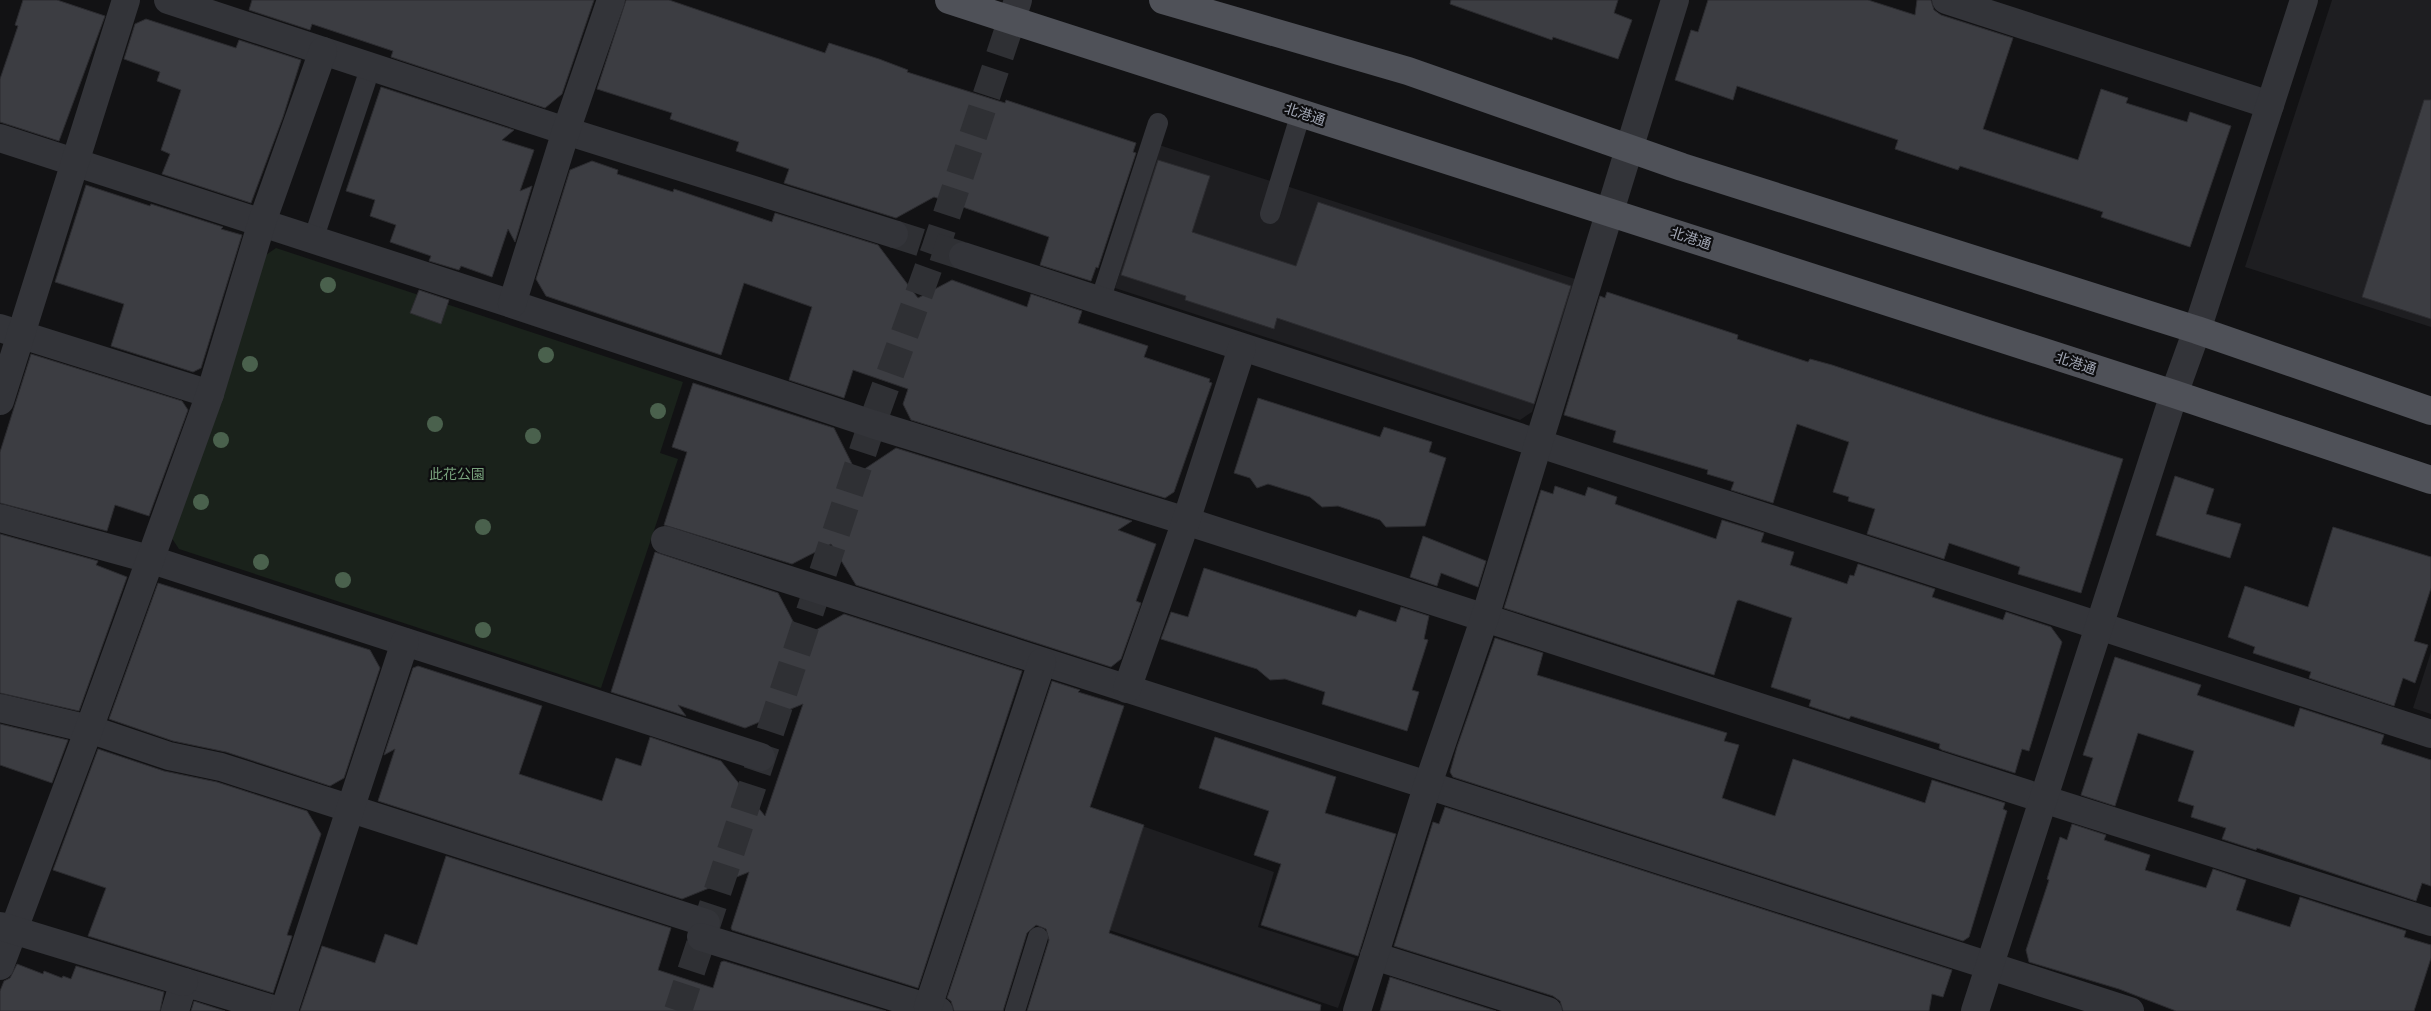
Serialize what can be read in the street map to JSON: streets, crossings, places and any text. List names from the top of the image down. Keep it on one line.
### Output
{"streets":{"main road":["北港通"]},"parks":["此花公園"]}
